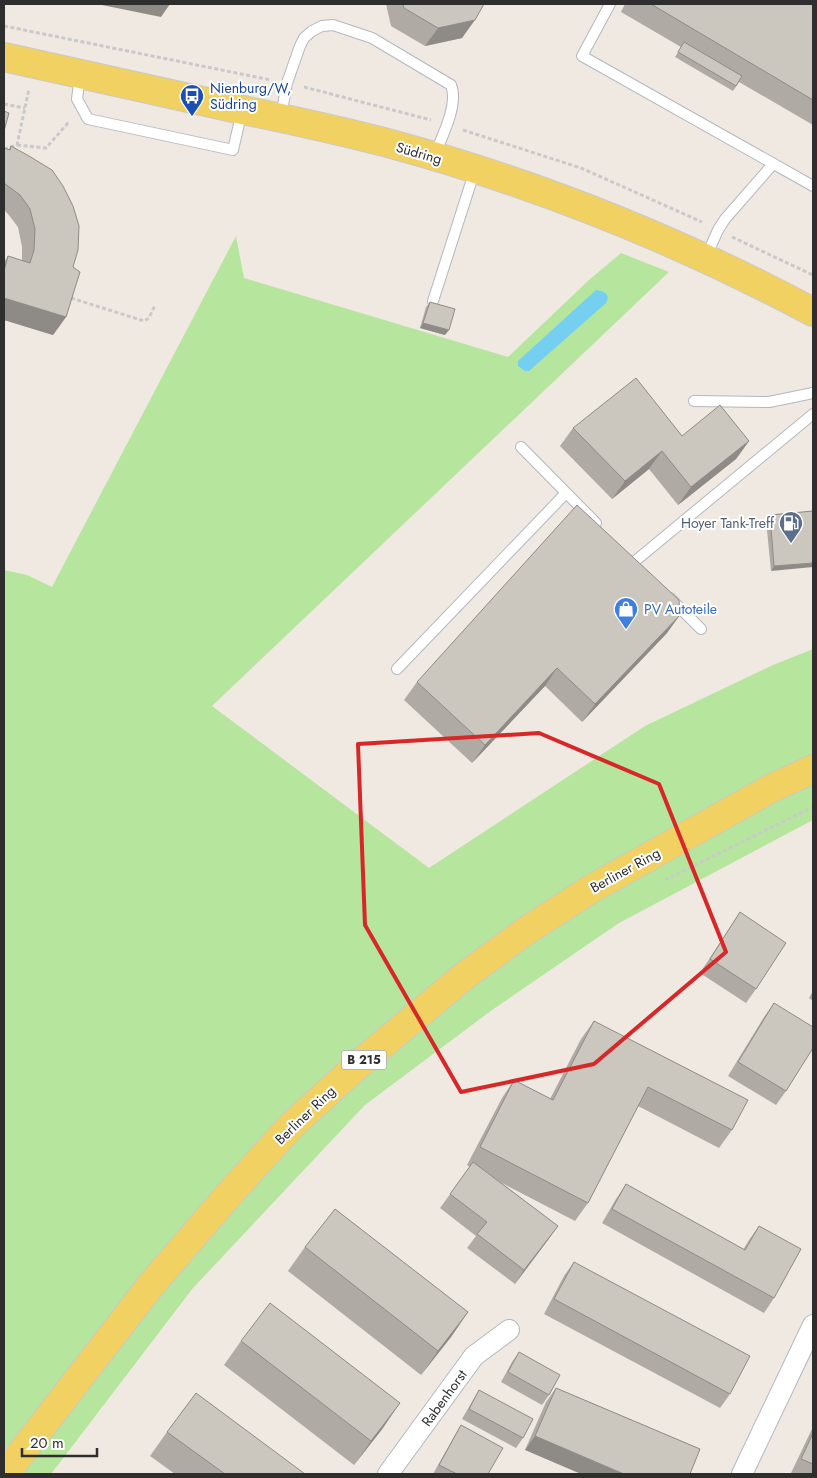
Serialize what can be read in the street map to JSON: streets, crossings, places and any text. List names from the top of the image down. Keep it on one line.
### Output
{"streets":{"main road":["Südring","Berliner Ring","B 215"],"street":["Rabenhorst"]},"places":{"bus stop":["Nienburg/W, Südring"],"fuel station":["Hoyer Tank-Treff"],"shop":["PV Autoteile"]},"scale_bar":"20 m"}
